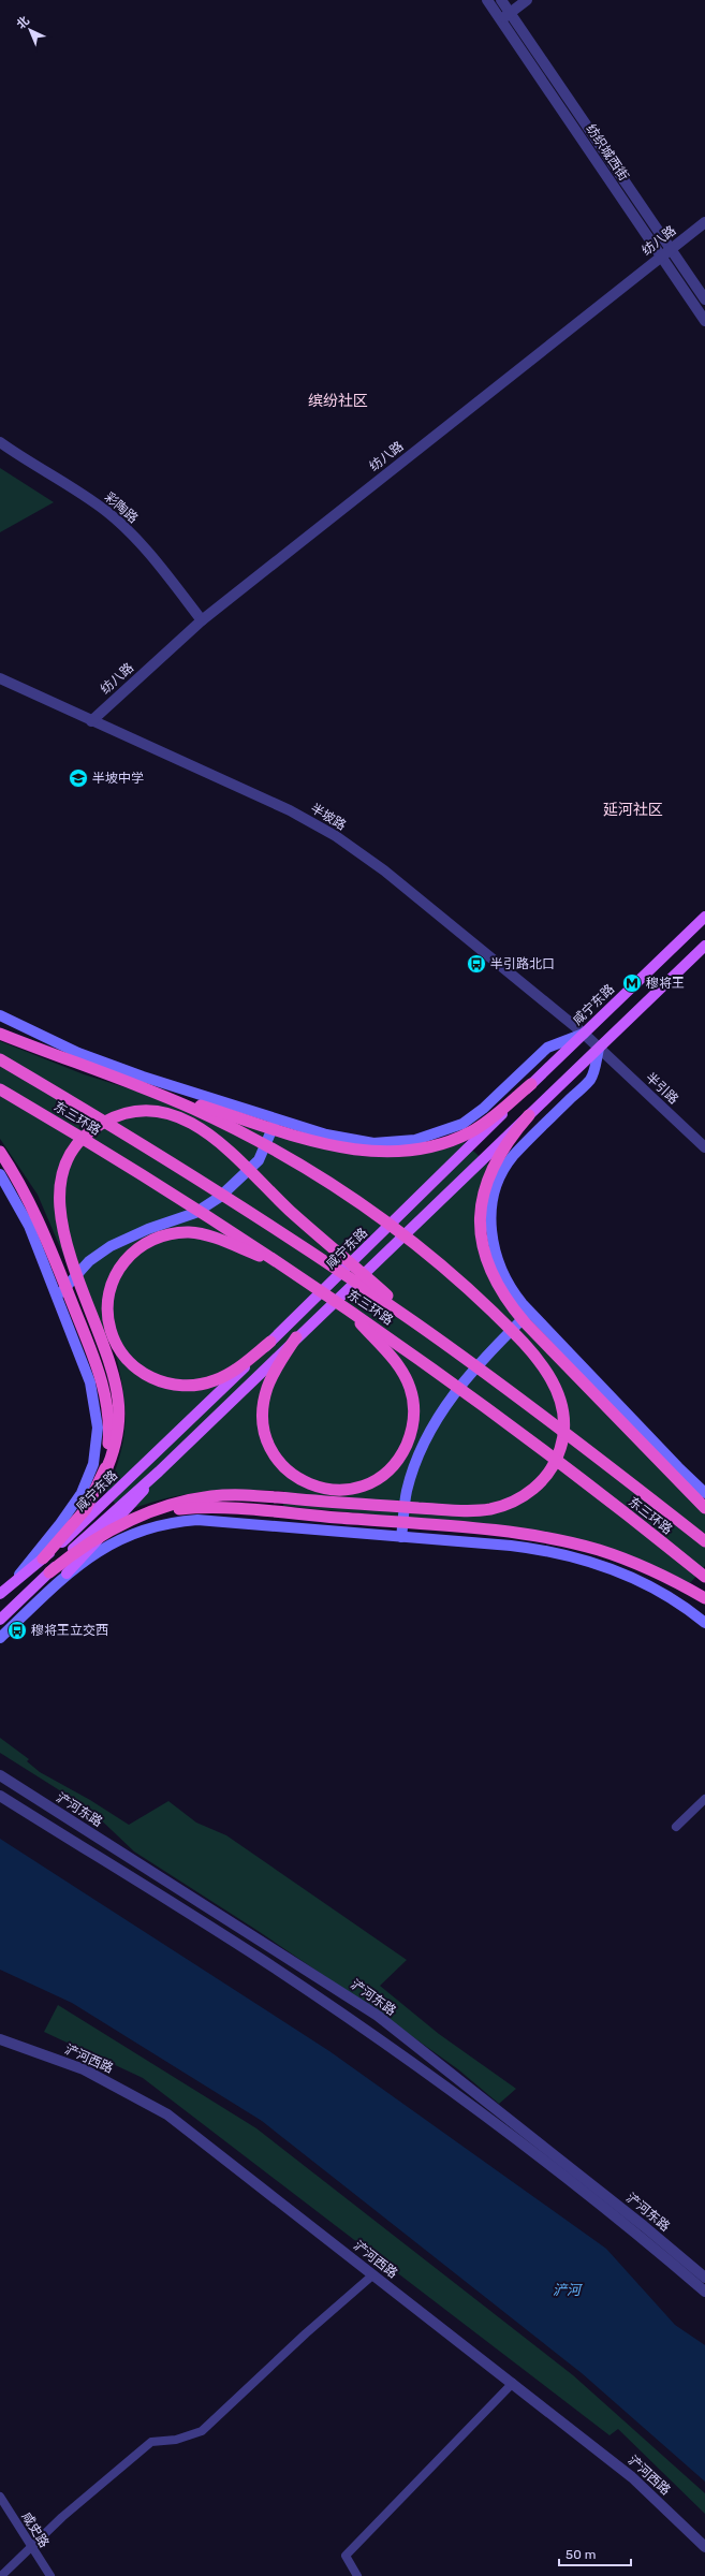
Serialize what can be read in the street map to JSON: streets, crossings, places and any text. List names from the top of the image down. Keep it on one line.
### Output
{"streets":{"highway":["东三环路"],"main road":["咸宁东路"],"street":["纺织城西街","纺八路","彩陶路","半坡路","半引路","浐河东路","浐河西路","咸史路"]},"crossings":[["纺织城西街","纺八路"],["纺八路","彩陶路"],["纺八路","半坡路"],["半坡路","咸宁东路"],["半坡路","半引路"],["咸宁东路","半引路"]],"districts":["缤纷社区","延河社区"],"water":["浐河"],"places":{"school or university":["半坡中学"],"bus stop":["半引路北口","穆将王立交西"],"metro station":["穆将王"]},"scale_bar":"50 m","north":"top left"}
